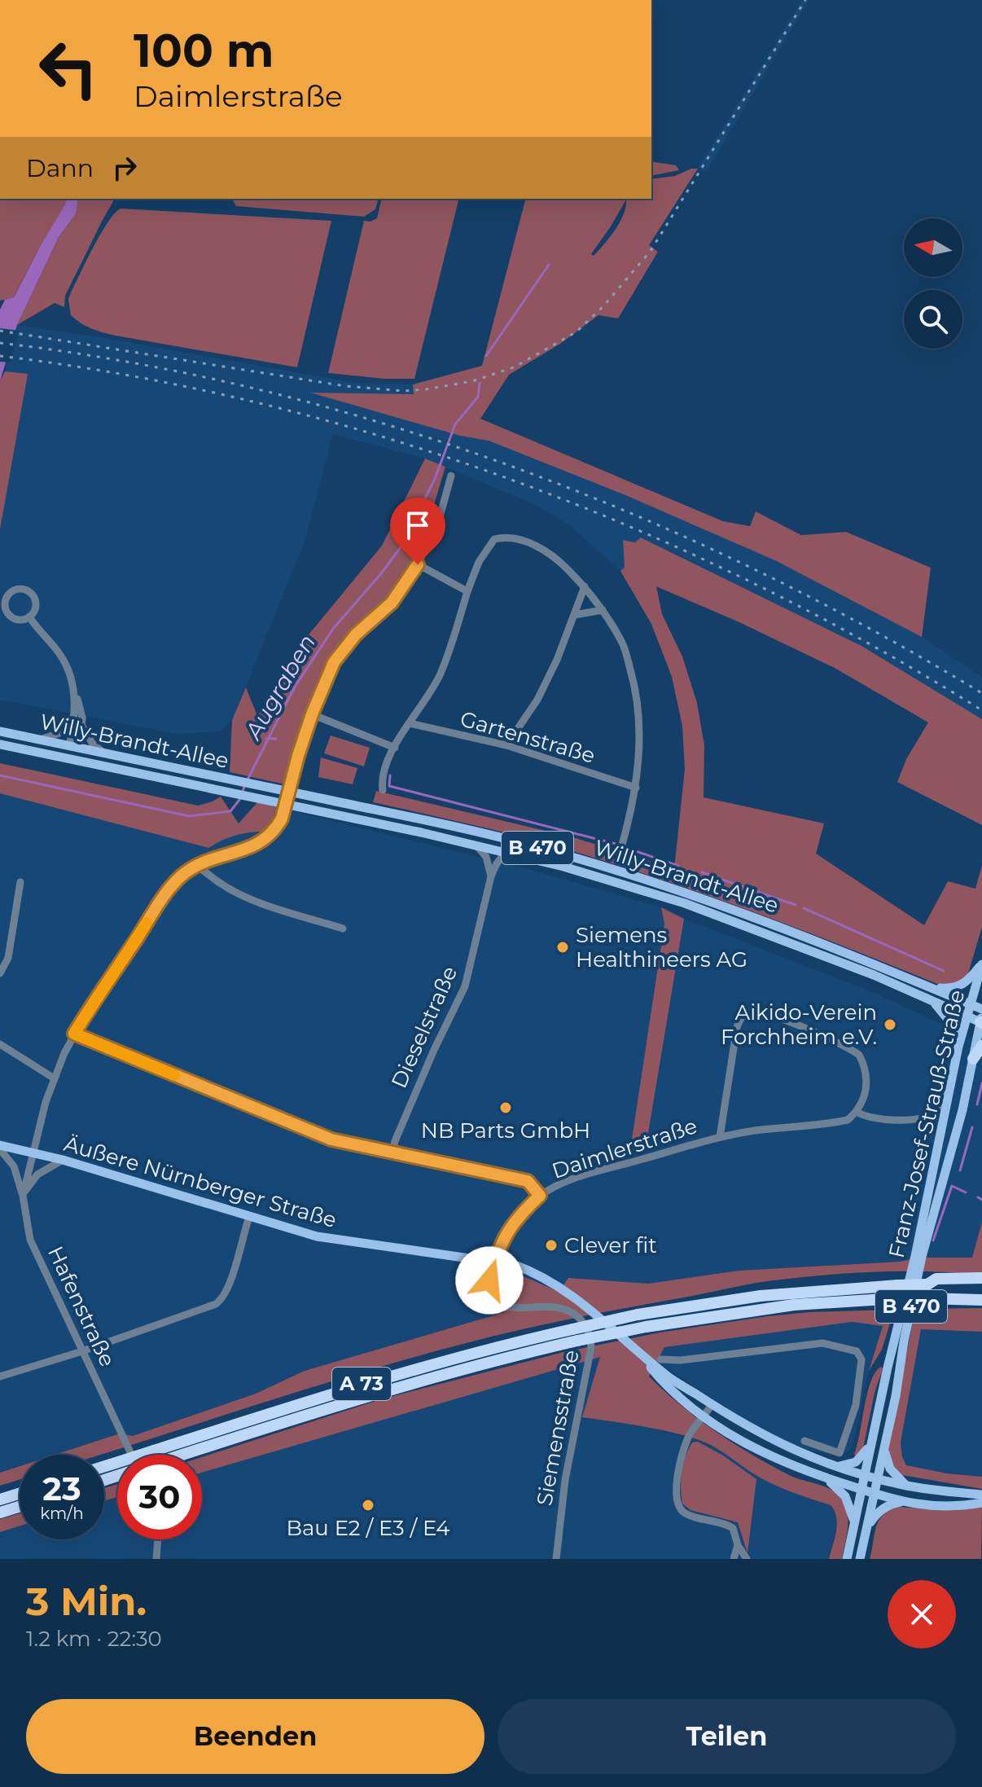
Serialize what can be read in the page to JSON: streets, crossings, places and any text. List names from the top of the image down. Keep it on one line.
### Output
{"streets":{"highway":["A 73"],"main road":["Willy-Brandt-Allee","B 470","Franz-Josef-Strauß-Straße","Äußere Nürnberger Straße"],"street":["Gartenstraße","Dieselstraße","Daimlerstraße","Hafenstraße","Siemensstraße"]},"crossings":[["Willy-Brandt-Allee","B 470"],["Willy-Brandt-Allee","Dieselstraße"],["Willy-Brandt-Allee","Franz-Josef-Strauß-Straße"],["B 470","Franz-Josef-Strauß-Straße"],["Dieselstraße","Daimlerstraße"],["Franz-Josef-Strauß-Straße","Äußere Nürnberger Straße"],["Daimlerstraße","Äußere Nürnberger Straße"],["Daimlerstraße","Hafenstraße"],["Daimlerstraße","Siemensstraße"],["Äußere Nürnberger Straße","Hafenstraße"],["Äußere Nürnberger Straße","Siemensstraße"]],"water":["Augraben"],"places":["Siemens Healthineers AG","Aikido-Verein Forchheim e.V.","NB Parts GmbH","Clever fit","Bau E2 / E3 / E4"],"north":"left","page":{"turn":["100 m","Daimlerstraße"],"then":"Dann","speed":"23 km/h","limit":"30","heading":["3 Min.","1.2 km · 22:30"],"buttons":["Beenden","Teilen"]}}
